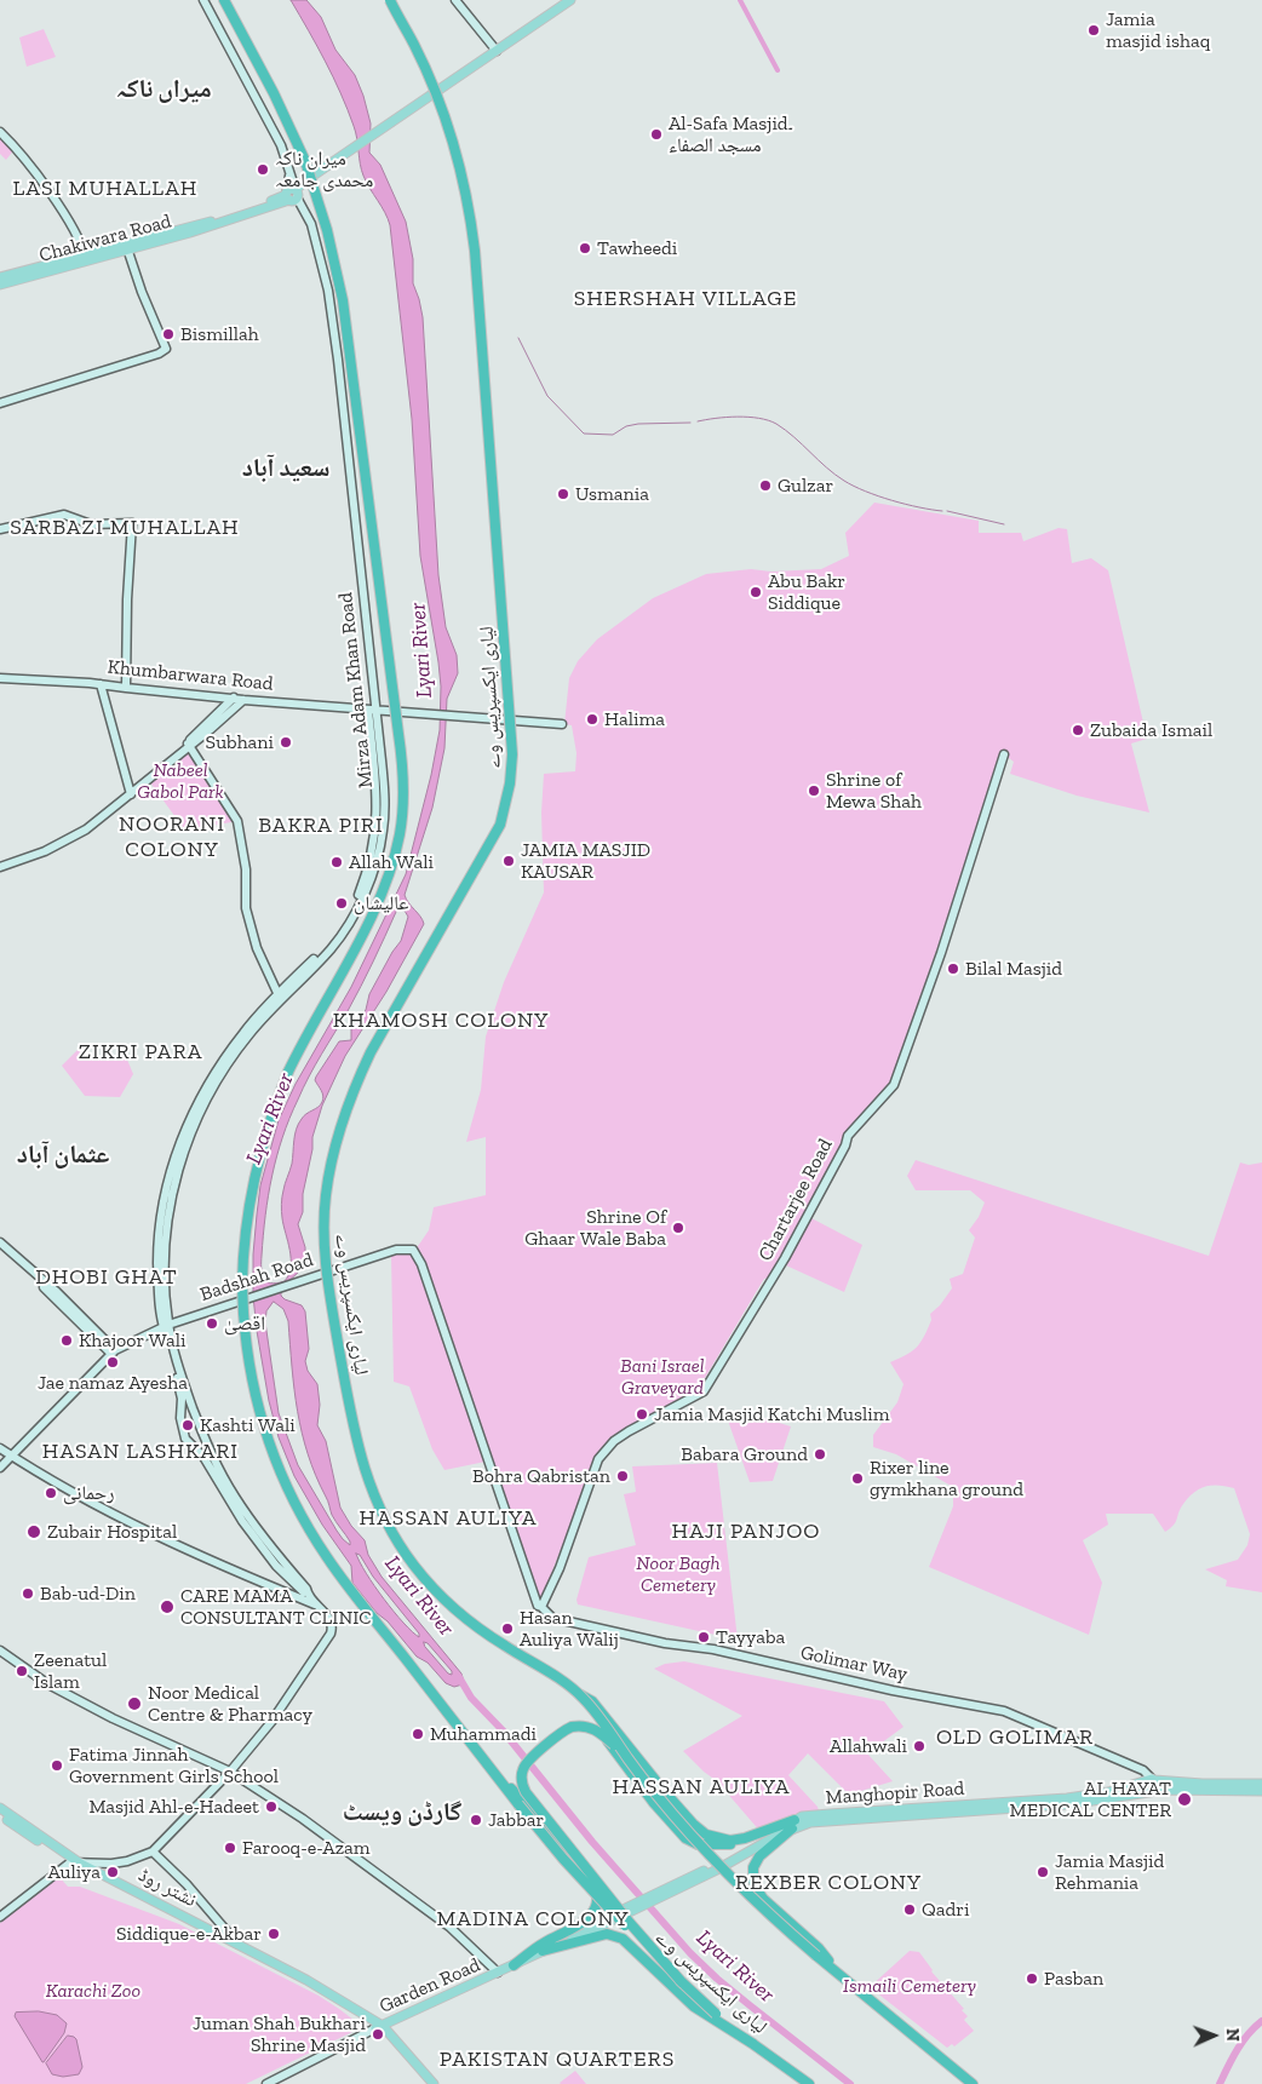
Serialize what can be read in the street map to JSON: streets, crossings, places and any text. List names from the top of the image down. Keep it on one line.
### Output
{"streets":{"highway":["لیاری ایکسپریس وے"],"main road":["Chakiwara Road","Khumbarwara Road","Mirza Adam Khan Road","Chartarjee Road","Badshah Road","Golimar Way","Manghopir Road","نشتر روڈ","Garden Road"]},"crossings":[["Chakiwara Road","Mirza Adam Khan Road"],["Khumbarwara Road","Mirza Adam Khan Road"],["Mirza Adam Khan Road","Badshah Road"],["Chartarjee Road","Badshah Road"],["Chartarjee Road","Golimar Way"],["Badshah Road","Golimar Way"],["Golimar Way","Manghopir Road"],["Manghopir Road","Garden Road"],["نشتر روڈ","Garden Road"]],"districts":["میراں ناکہ","LASI MUHALLAH","SHERSHAH VILLAGE","سعید آباد","SARBAZI MUHALLAH","NOORANI COLONY","BAKRA PIRI","KHAMOSH COLONY","ZIKRI PARA","عثمان آباد","DHOBI GHAT","HASAN LASHKARI","HASSAN AULIYA","HAJI PANJOO","OLD GOLIMAR","HASSAN AULIYA","گارڈن ویسٹ","REXBER COLONY","MADINA COLONY","PAKISTAN QUARTERS"],"water":["Lyari River"],"parks":["Nabeel Gabol Park","Bani Israel Graveyard","Noor Bagh Cemetery","Ismaili Cemetery","Karachi Zoo"],"places":["Jamia masjid ishaq","Al-Safa Masjid۔ مسجد الصفاء","میران ناکہ محمدی جامعہ","Tawheedi","Bismillah","Gulzar","Usmania","Abu Bakr Siddique","Halima","Zubaida Ismail","Subhani","Shrine of Mewa Shah","JAMIA MASJID KAUSAR","Allah Wali","عالیشان","Bilal Masjid","Shrine Of Ghaar Wale Baba","اقصیٰ","Khajoor Wali","Jae namaz Ayesha","Jamia Masjid Katchi Muslim","Kashti Wali","Babara Ground","Bohra Qabristan","Rixer line gymkhana ground","رحمانی","Zubair Hospital","Bab-ud-Din","CARE MAMA CONSULTANT CLINIC","Hasan Auliya Walij","Tayyaba","Zeenatul Islam","Noor Medical Centre & Pharmacy","Muhammadi","Allahwali","Fatima Jinnah Government Girls School","AL HAYAT MEDICAL CENTER","Masjid Ahl-e-Hadeet","Jabbar","Farooq-e-Azam","Auliya","Jamia Masjid Rehmania","Qadri","Siddique-e-Akbar","Pasban","Juman Shah Bukhari Shrine Masjid"],"north":"right"}
